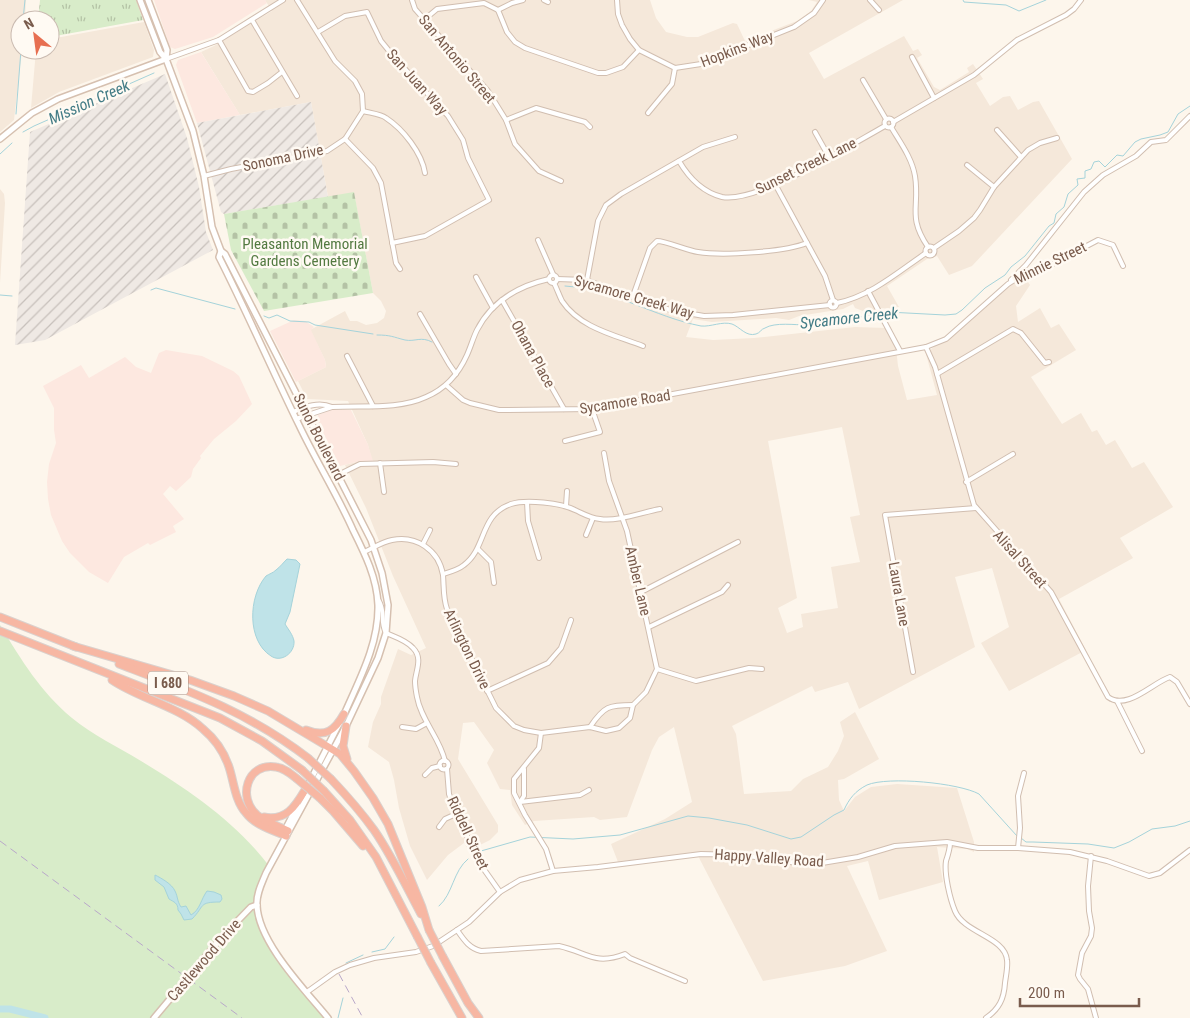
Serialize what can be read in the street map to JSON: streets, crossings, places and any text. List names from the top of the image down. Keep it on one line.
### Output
{"streets":{"highway":["I 680"],"main road":["Sunol Boulevard","Castlewood Drive"],"street":["Hopkins Way","San Antonio Street","San Juan Way","Sonoma Drive","Sunset Creek Lane","Minnie Street","Sycamore Creek Way","Ohana Place","Sycamore Road","Alisal Street","Amber Lane","Laura Lane","Arlington Drive","Riddell Street","Happy Valley Road"]},"crossings":[["Sonoma Drive","Sunol Boulevard"],["Minnie Street","Sycamore Road"],["Minnie Street","Alisal Street"],["Ohana Place","Sycamore Road"],["Sycamore Road","Alisal Street"],["Alisal Street","Laura Lane"],["Riddell Street","Happy Valley Road"]],"water":["Mission Creek","Sycamore Creek"],"parks":["Pleasanton Memorial Gardens Cemetery"],"scale_bar":"200 m","north":"top left"}
